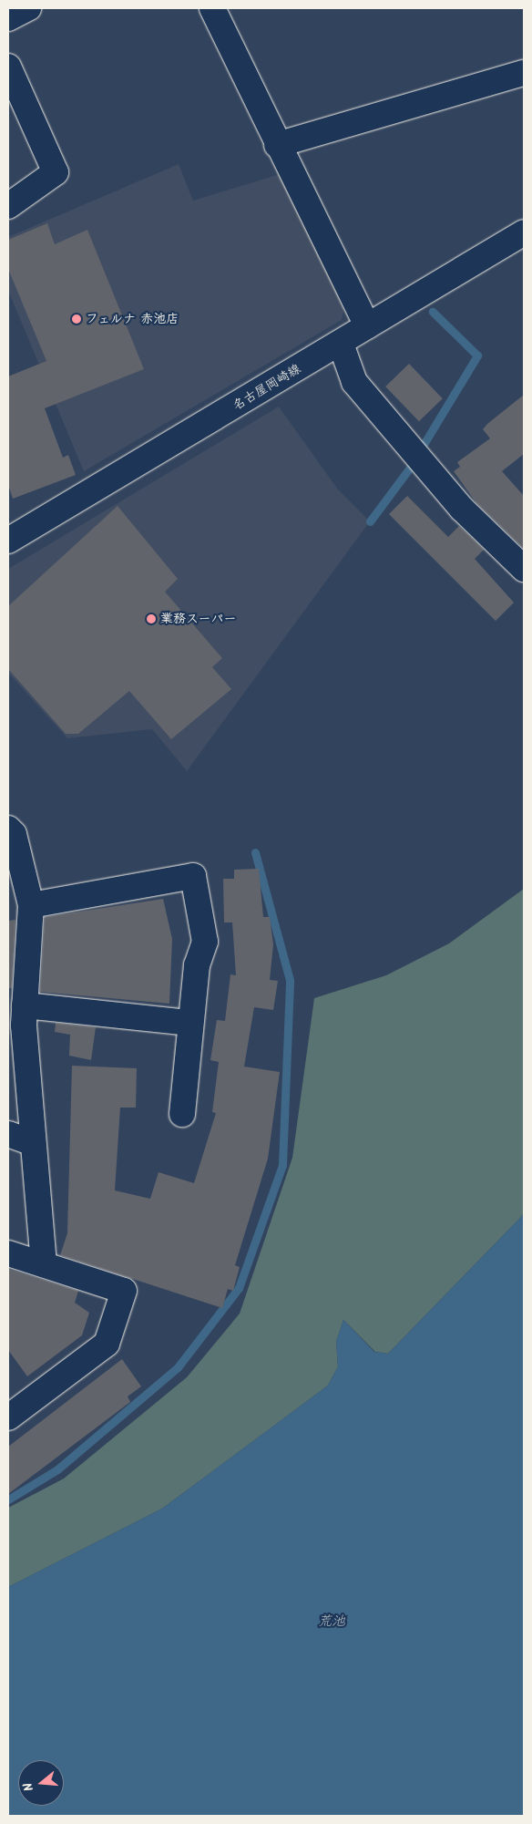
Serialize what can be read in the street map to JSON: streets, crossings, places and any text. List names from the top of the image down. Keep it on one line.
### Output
{"streets":{"street":["名古屋岡崎線"]},"water":["荒池"],"places":["フェルナ 赤池店","業務スーパー"],"north":"left"}
